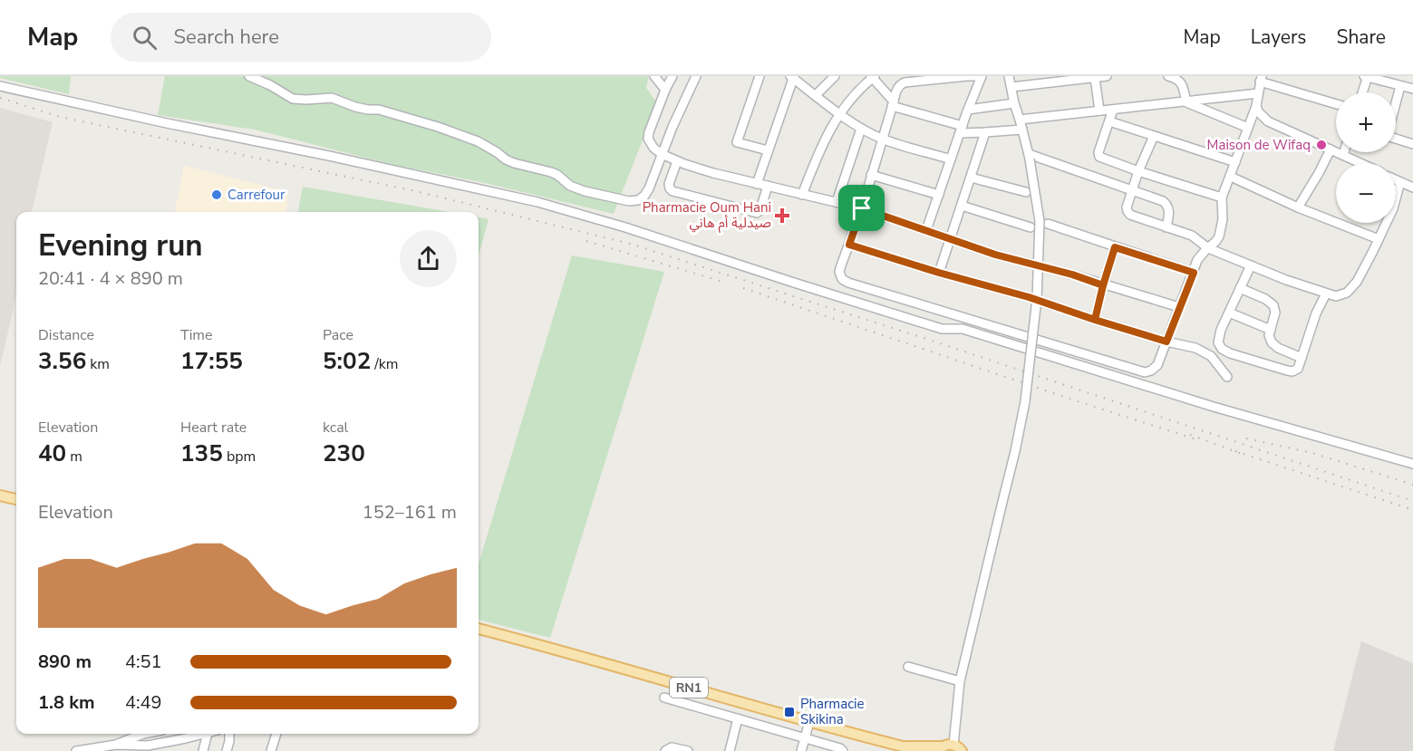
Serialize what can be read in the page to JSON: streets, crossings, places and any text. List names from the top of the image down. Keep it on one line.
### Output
{"streets":{"main road":["RN1"]},"places":{"other":["Maison de Wifaq","Carrefour"],"health":["Pharmacie Oum Hani صيدلية أم هاني"],"transit":["Pharmacie Skikina"]},"page":{"header":"Map","search":"Search here","nav":["Map","Layers","Share"],"map_buttons":["+","−"],"heading":["Evening run","20:41 · 4 × 890 m"],"stats":[["Distance","3.56 km"],["Time","17:55"],["Pace","5:02 /km"],["Elevation","40 m"],["Heart rate","135 bpm"],["kcal","230"]],"chart":["Elevation","152–161 m"],"list":[{"name":"890 m","note":"4:51"},{"name":"1.8 km","note":"4:49"}]}}
